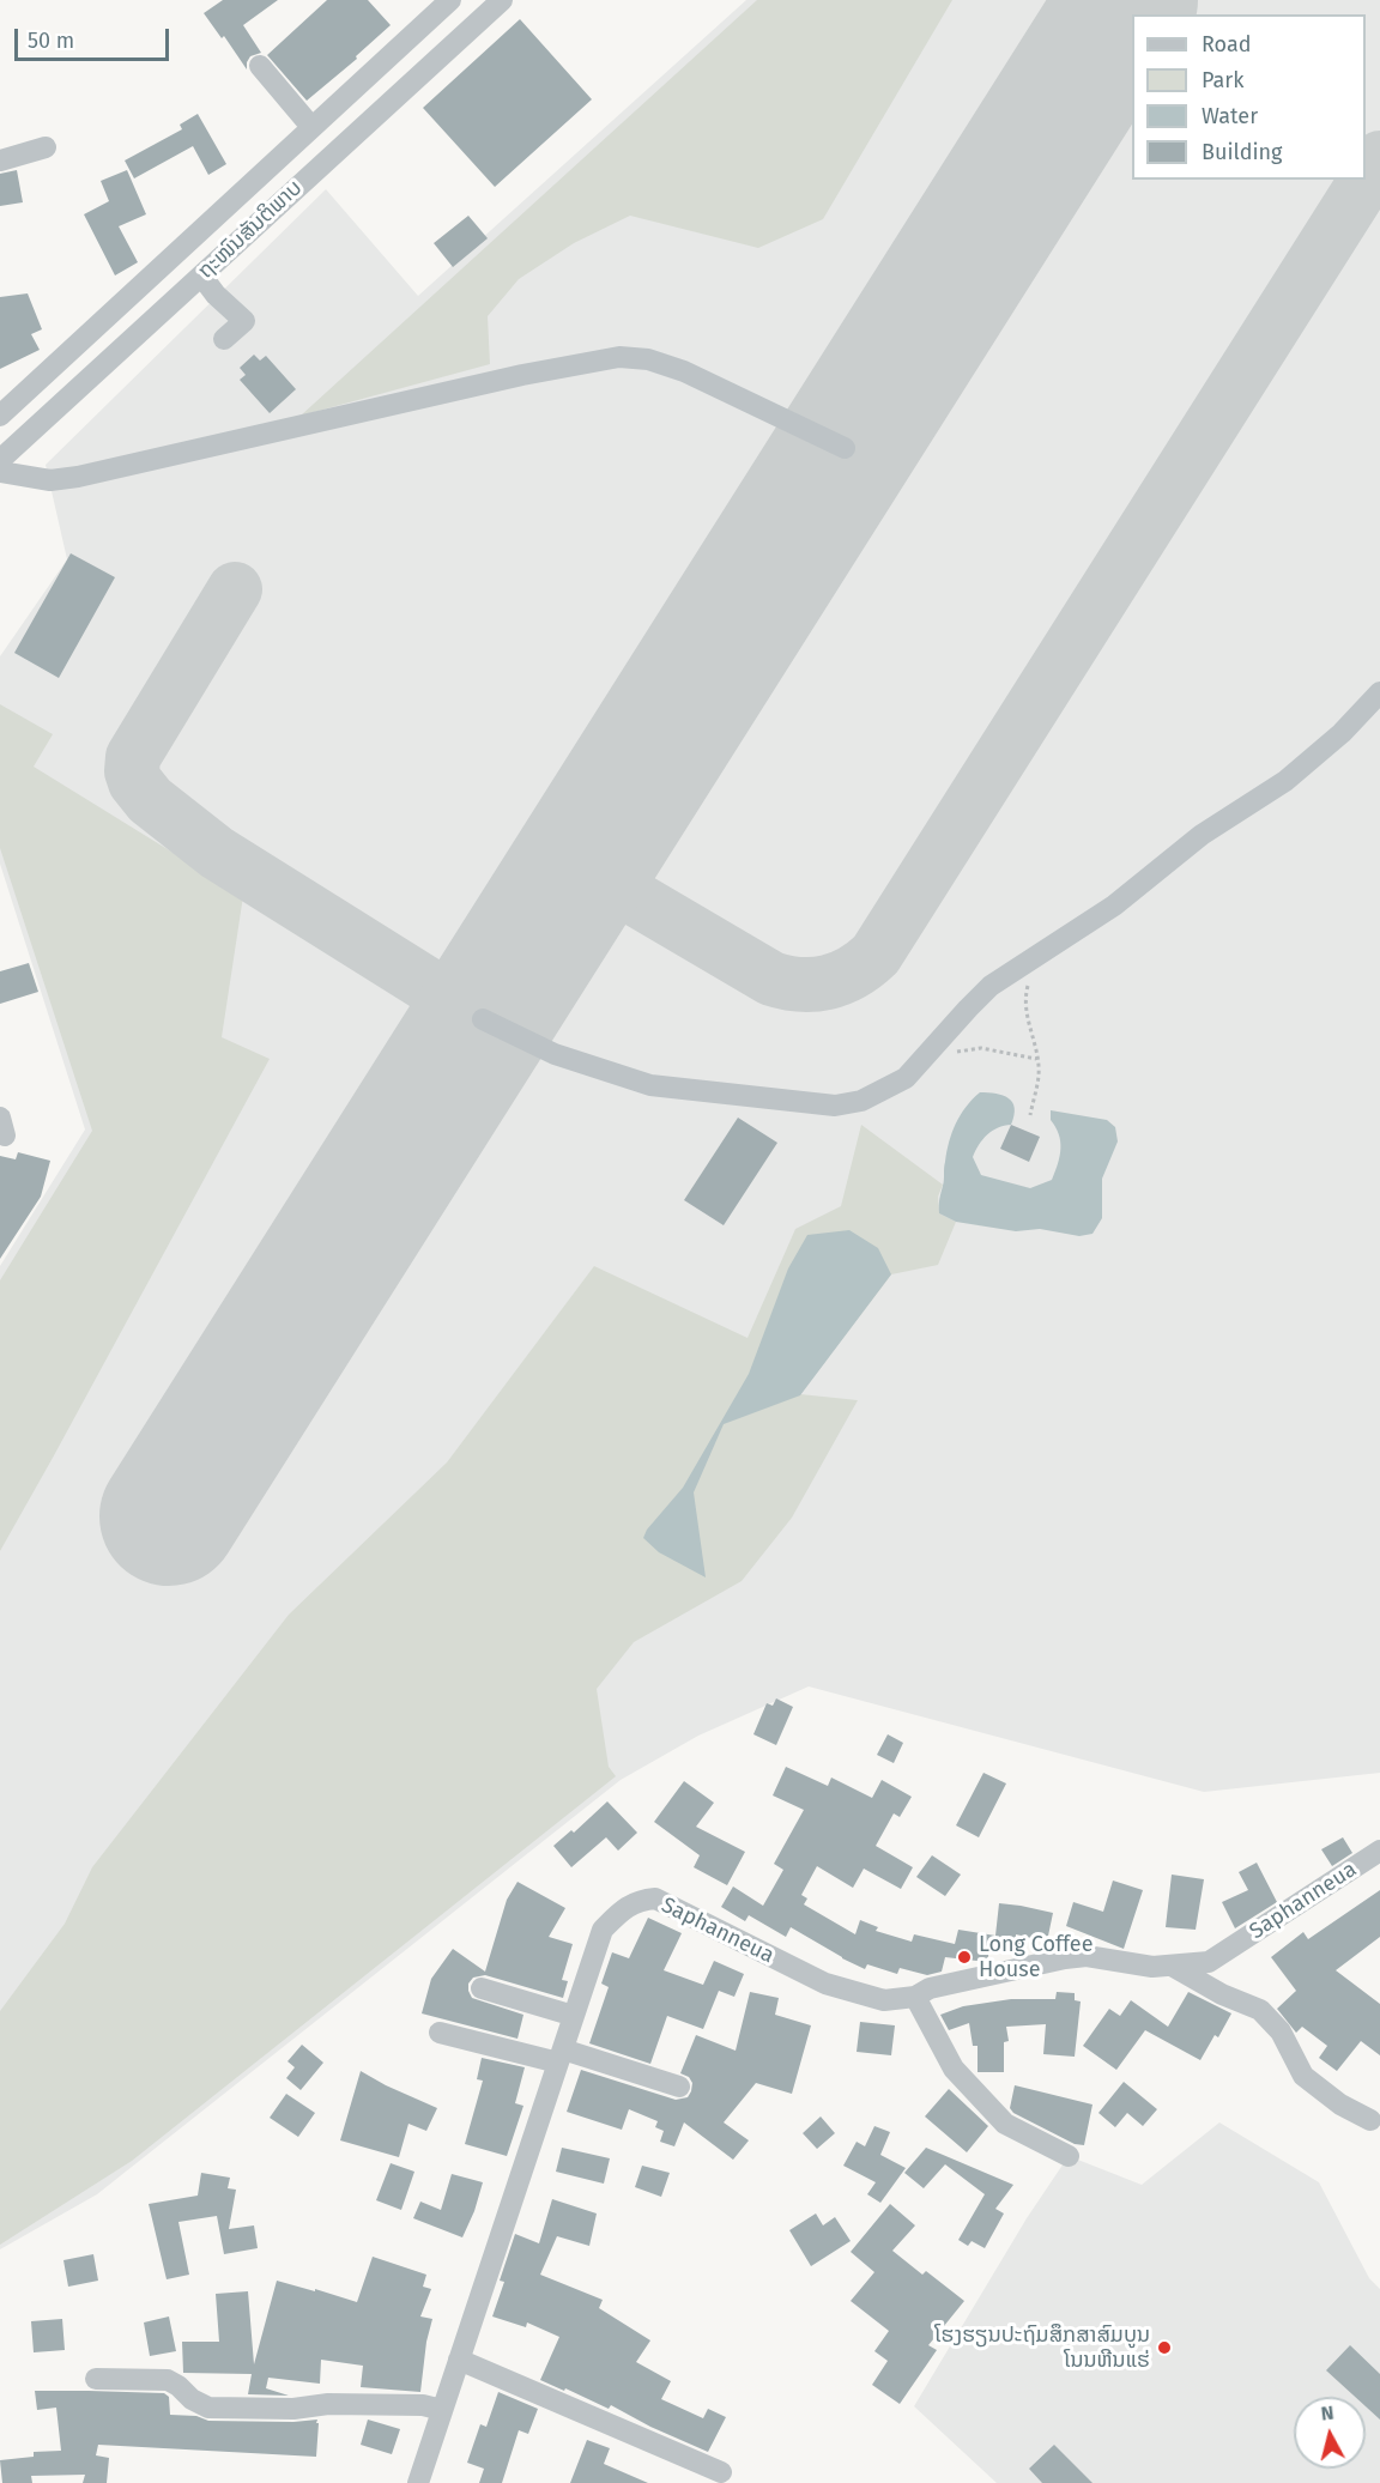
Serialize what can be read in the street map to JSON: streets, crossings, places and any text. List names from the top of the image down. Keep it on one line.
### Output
{"streets":{"street":["ຖະໜົນສັນຕິພາບ","Saphanneua"]},"places":["Long Coffee House","ໂຮງຮຽນປະຖົມສຶກສາສົມບູນ ໂນນຫີນແຮ່"],"legend":["Road","Park","Water","Building"],"scale_bar":"50 m","north":"top"}
